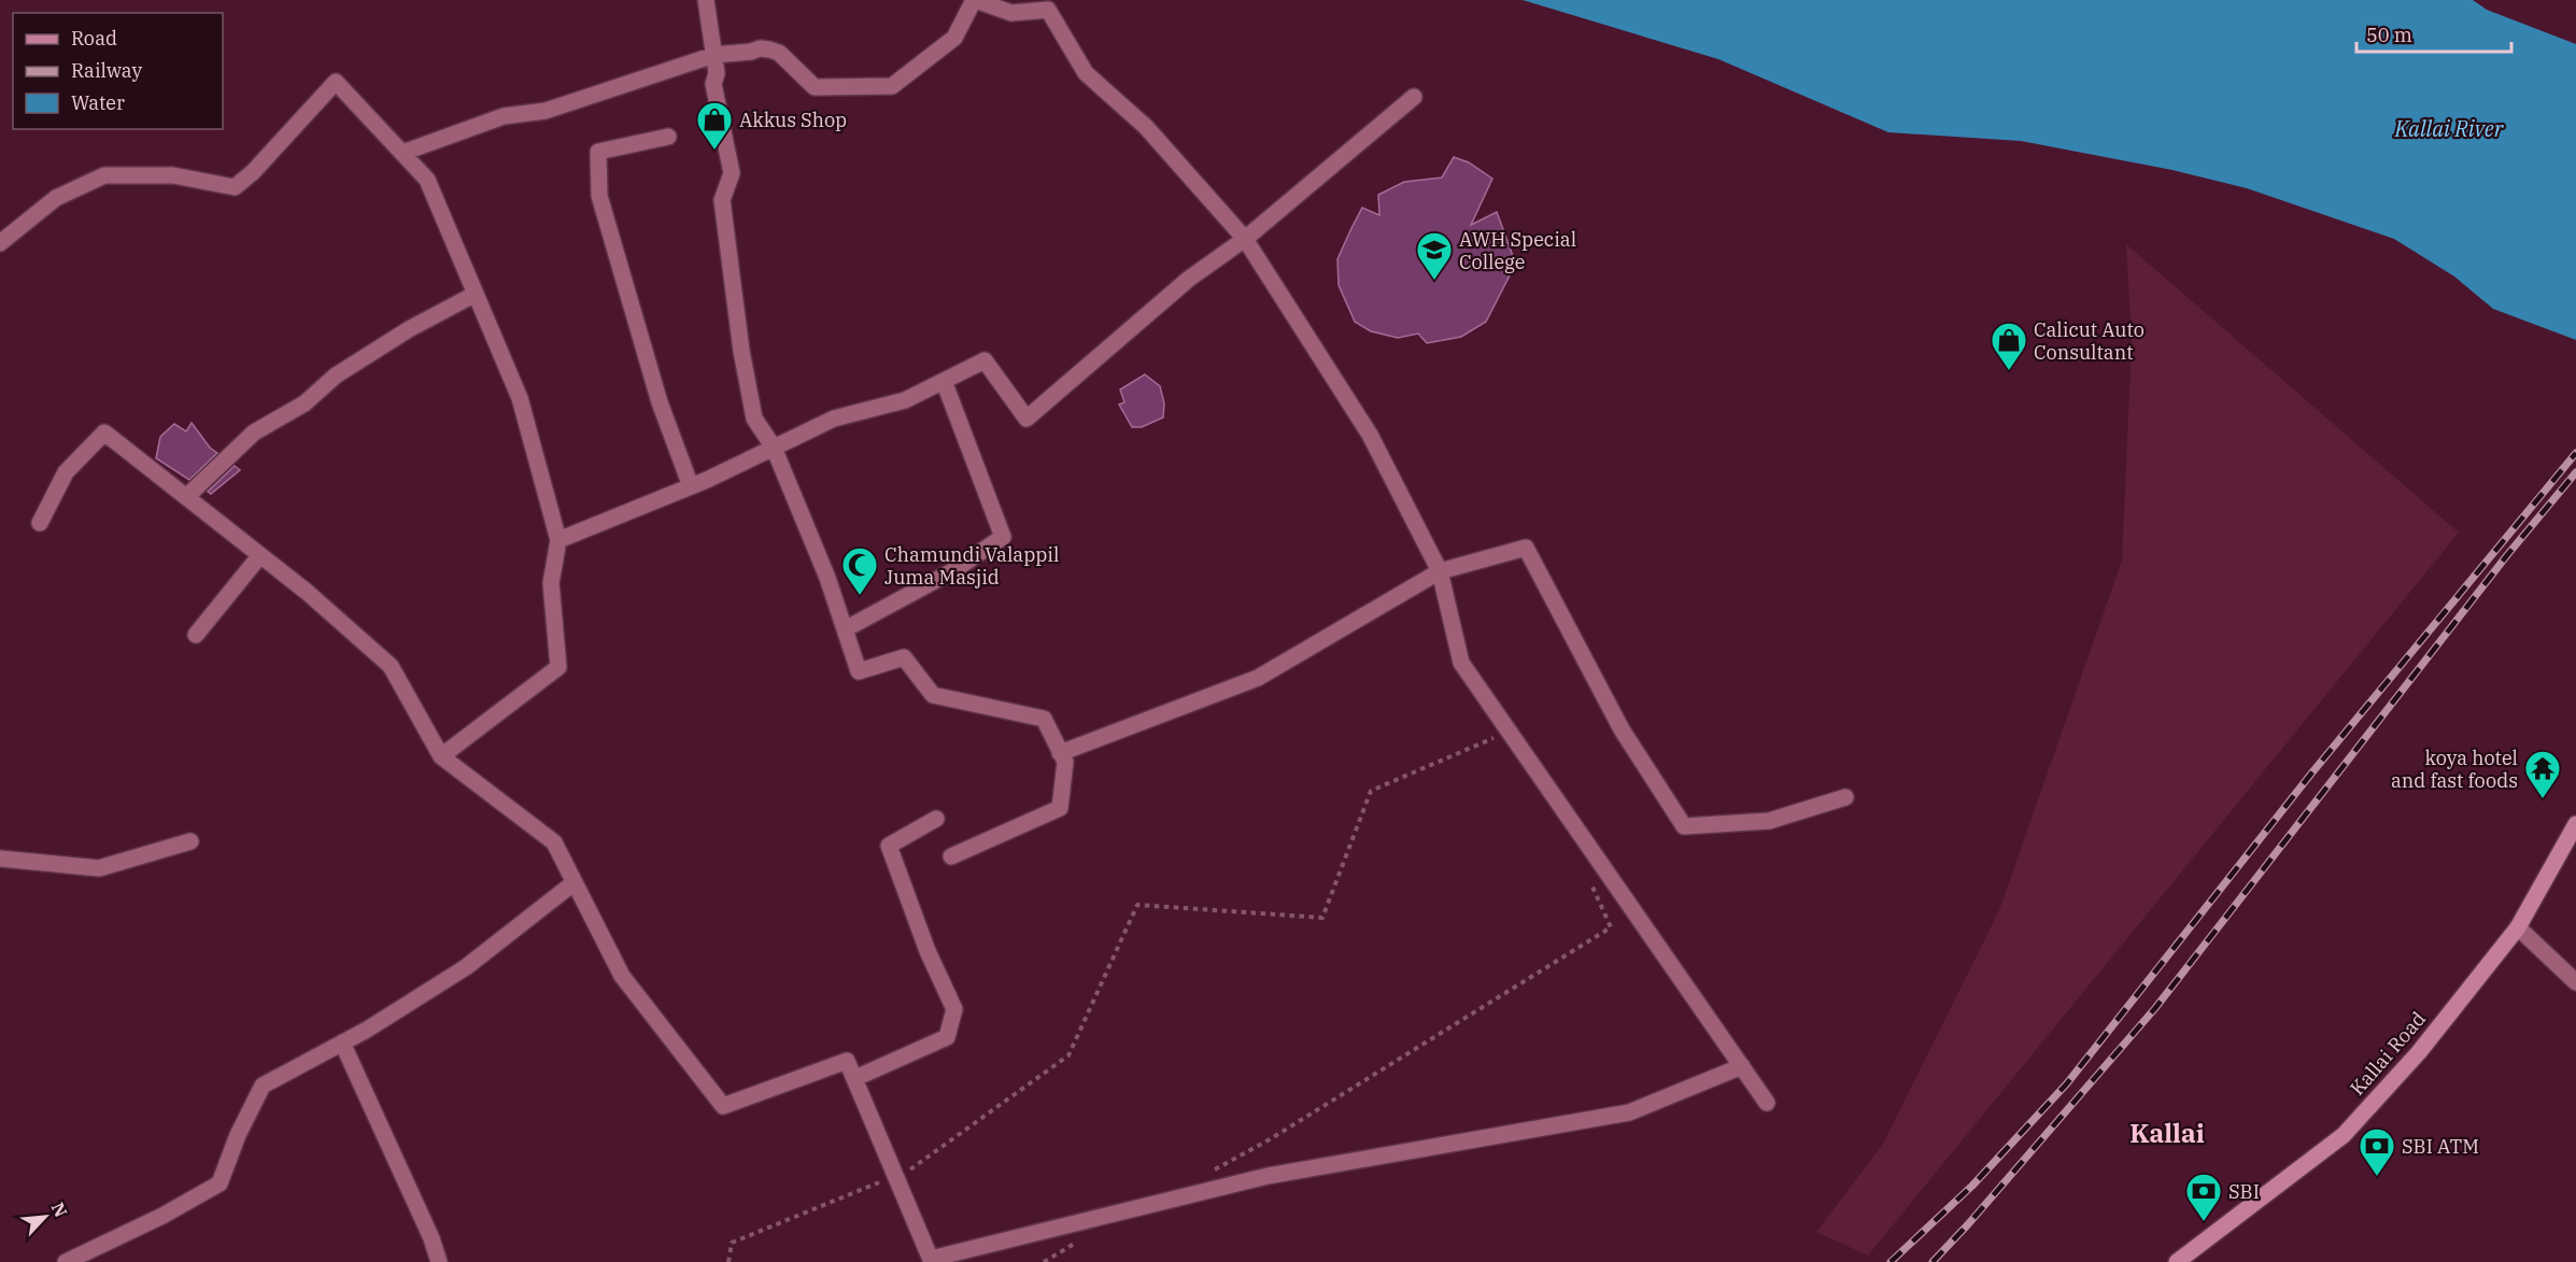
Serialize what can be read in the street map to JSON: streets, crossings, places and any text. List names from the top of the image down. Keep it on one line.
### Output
{"streets":{"main road":["Kallai Road"]},"districts":["Kallai"],"water":["Kallai River"],"places":{"shop":["Akkus Shop","Calicut Auto Consultant"],"school or university":["AWH Special College"],"mosque":["Chamundi Valappil Juma Masjid"],"temple":["koya hotel and fast foods"],"bank":["SBI ATM","SBI"]},"legend":["Road","Railway","Water"],"scale_bar":"50 m","north":"top right"}
